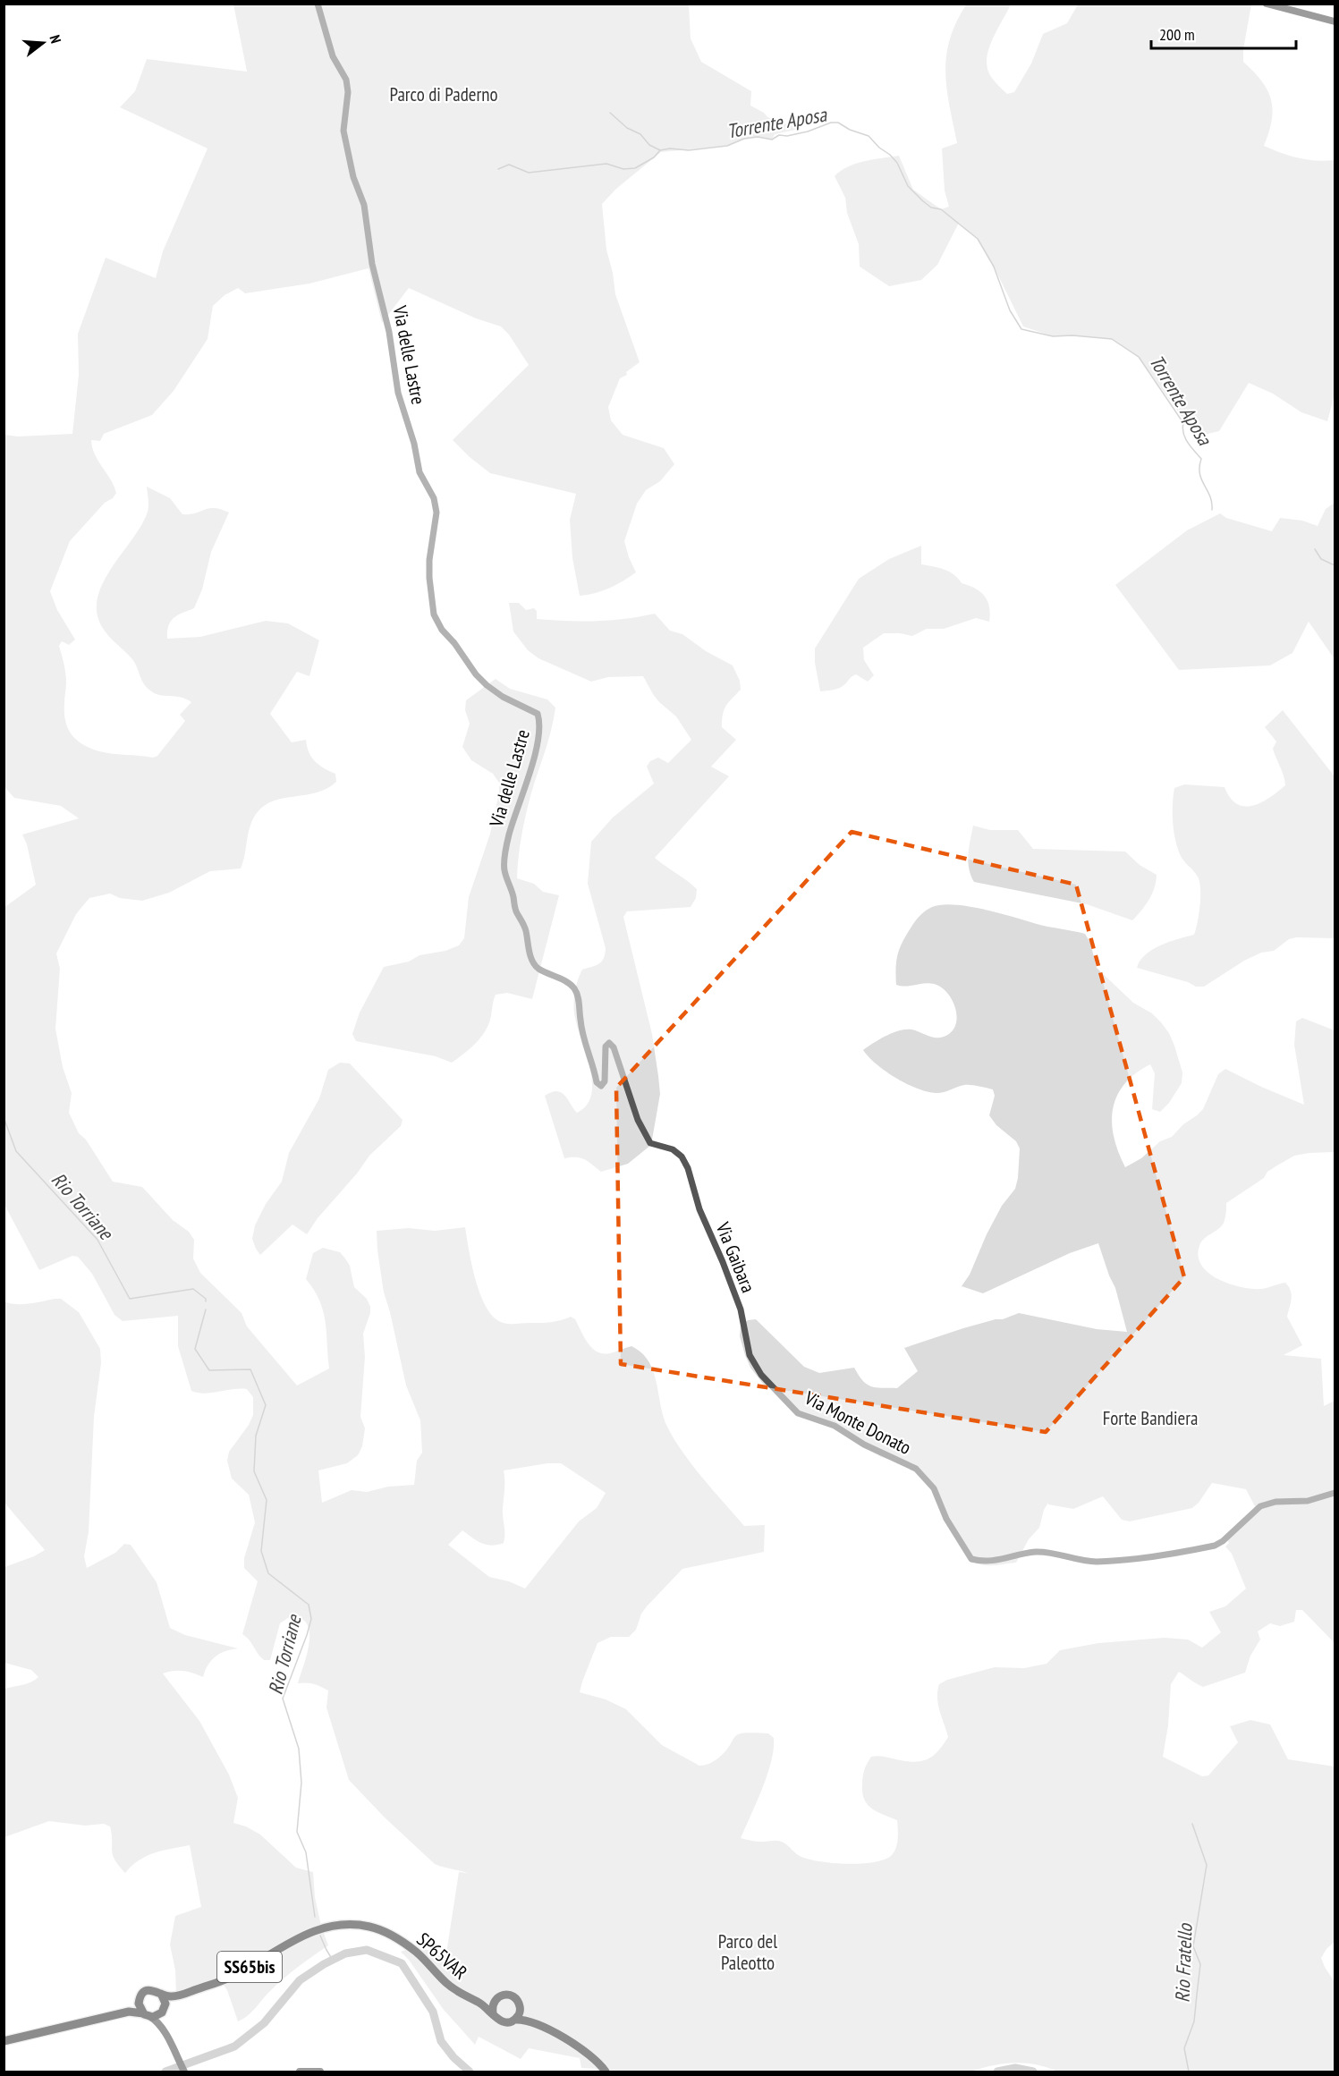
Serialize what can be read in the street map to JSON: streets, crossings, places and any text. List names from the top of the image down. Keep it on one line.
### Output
{"streets":{"main road":["SP65VAR","SS65bis"],"street":["Via delle Lastre","Via Gaibara","Via Monte Donato"]},"crossings":[["Via delle Lastre","Via Gaibara"],["Via Gaibara","Via Monte Donato"],["SP65VAR","SS65bis"]],"water":["Torrente Aposa","Rio Torriane","Rio Fratello"],"parks":["Parco di Paderno","Forte Bandiera","Parco del Paleotto"],"scale_bar":"200 m","north":"right"}
